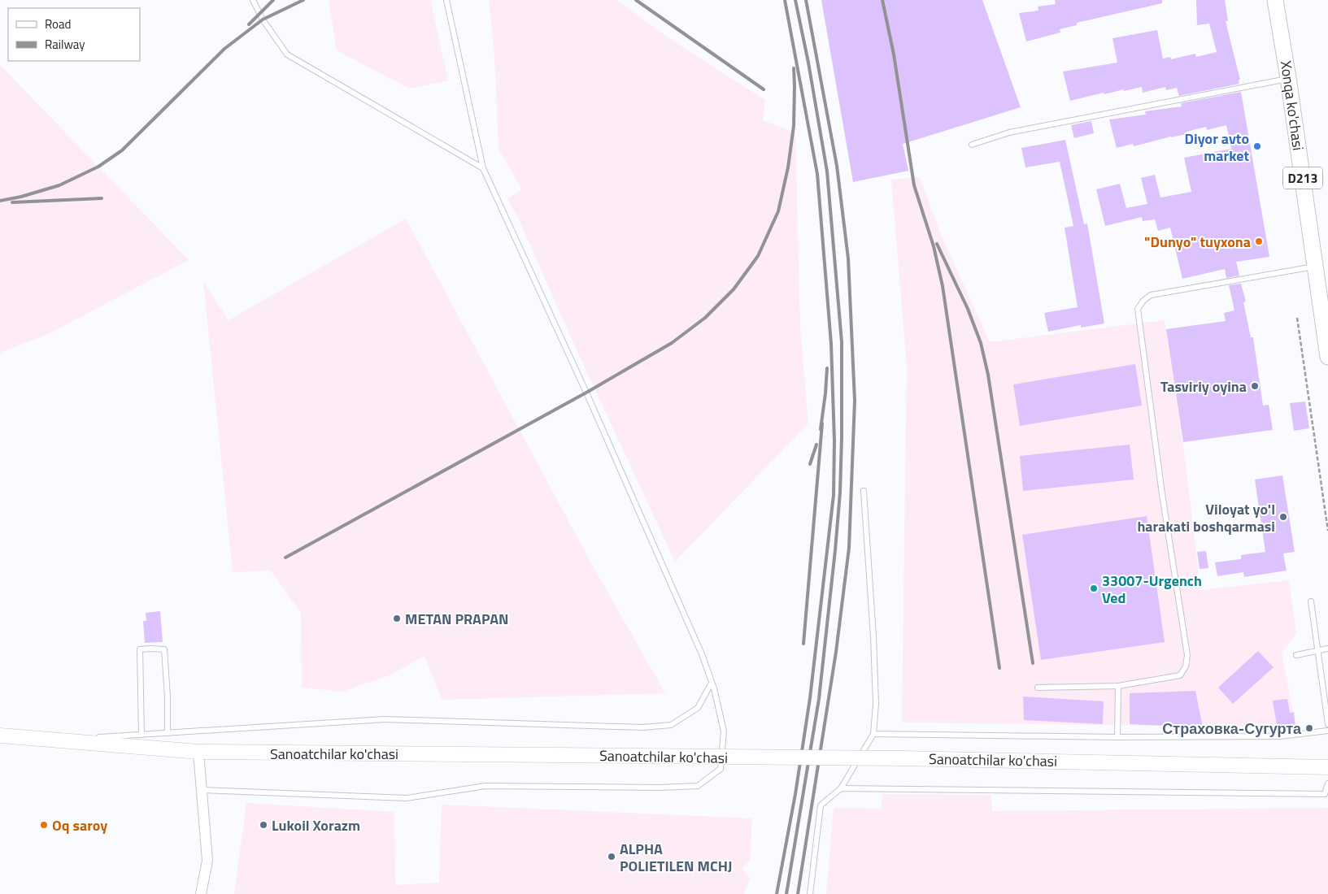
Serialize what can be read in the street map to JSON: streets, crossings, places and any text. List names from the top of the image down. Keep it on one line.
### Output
{"streets":{"main road":["Xonqa ko'chasi","D213","Sanoatchilar ko'chasi"]},"places":["Diyor avto market","\"Dunyo\" tuyxona","Tasviriy oyina","Viloyat yo'l harakati boshqarmasi","33007-Urgench Ved","METAN PRAPAN","Страховка-Сугурта","Oq saroy","Lukoil Xorazm","ALPHA POLIETILEN MCHJ"],"legend":["Road","Railway"]}
